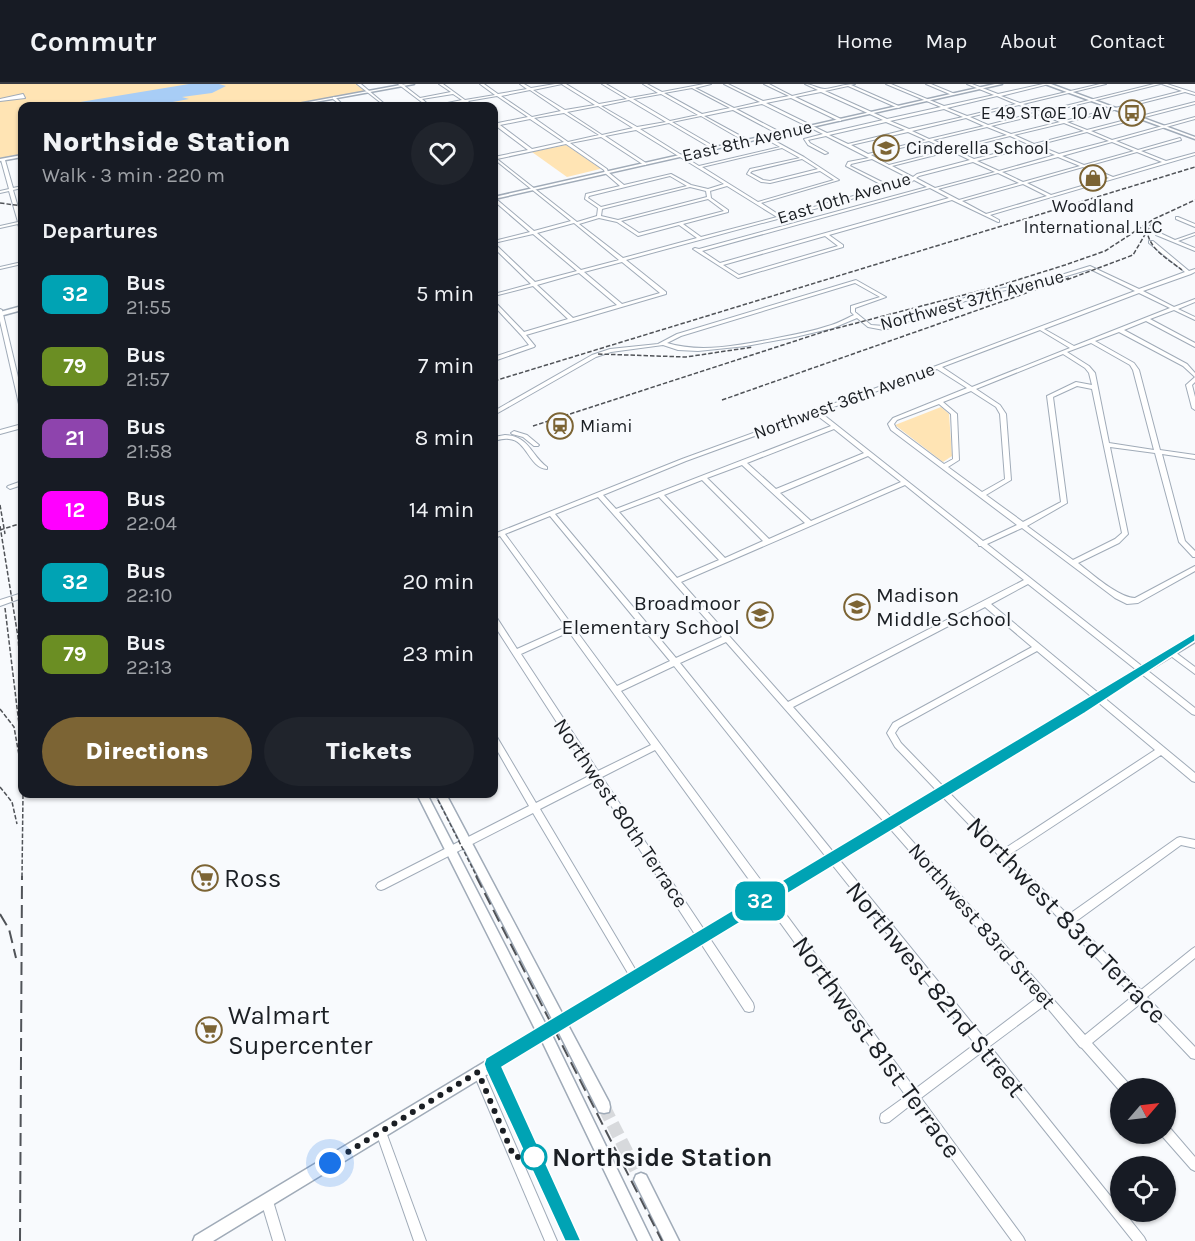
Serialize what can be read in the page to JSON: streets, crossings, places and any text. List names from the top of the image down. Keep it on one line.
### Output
{"streets":{"main road":["East 8th Avenue"],"street":["East 10th Avenue","Northwest 37th Avenue","Northwest 36th Avenue","Northwest 80th Terrace","Northwest 83rd Terrace","Northwest 83rd Street","Northwest 82nd Street","Northwest 81st Terrace"]},"crossings":[["Northwest 37th Avenue","Northwest 36th Avenue"],["Northwest 36th Avenue","Northwest 83rd Street"],["Northwest 36th Avenue","Northwest 82nd Street"]],"places":{"bus stop":["E 49 ST@E 10 AV"],"school or university":["Cinderella School","Madison Middle School","Broadmoor Elementary School"],"shop":["Woodland International LLC"],"station":["Miami"],"supermarket":["Ross","Walmart Supercenter"],"other":["Northside Station"]},"lines":["bus line 32"],"north":"top right","page":{"header":"Commutr","nav":["Home","Map","About","Contact"],"on_map":"32","heading":[["Northside Station","Walk · 3 min · 220 m"],"Departures"],"list":[{"mark":"32","name":"Bus","note":"21:55","value":"5 min"},{"mark":"79","name":"Bus","note":"21:57","value":"7 min"},{"mark":"21","name":"Bus","note":"21:58","value":"8 min"},{"mark":"12","name":"Bus","note":"22:04","value":"14 min"},{"mark":"32","name":"Bus","note":"22:10","value":"20 min"},{"mark":"79","name":"Bus","note":"22:13","value":"23 min"}],"buttons":["Directions","Tickets"]}}
